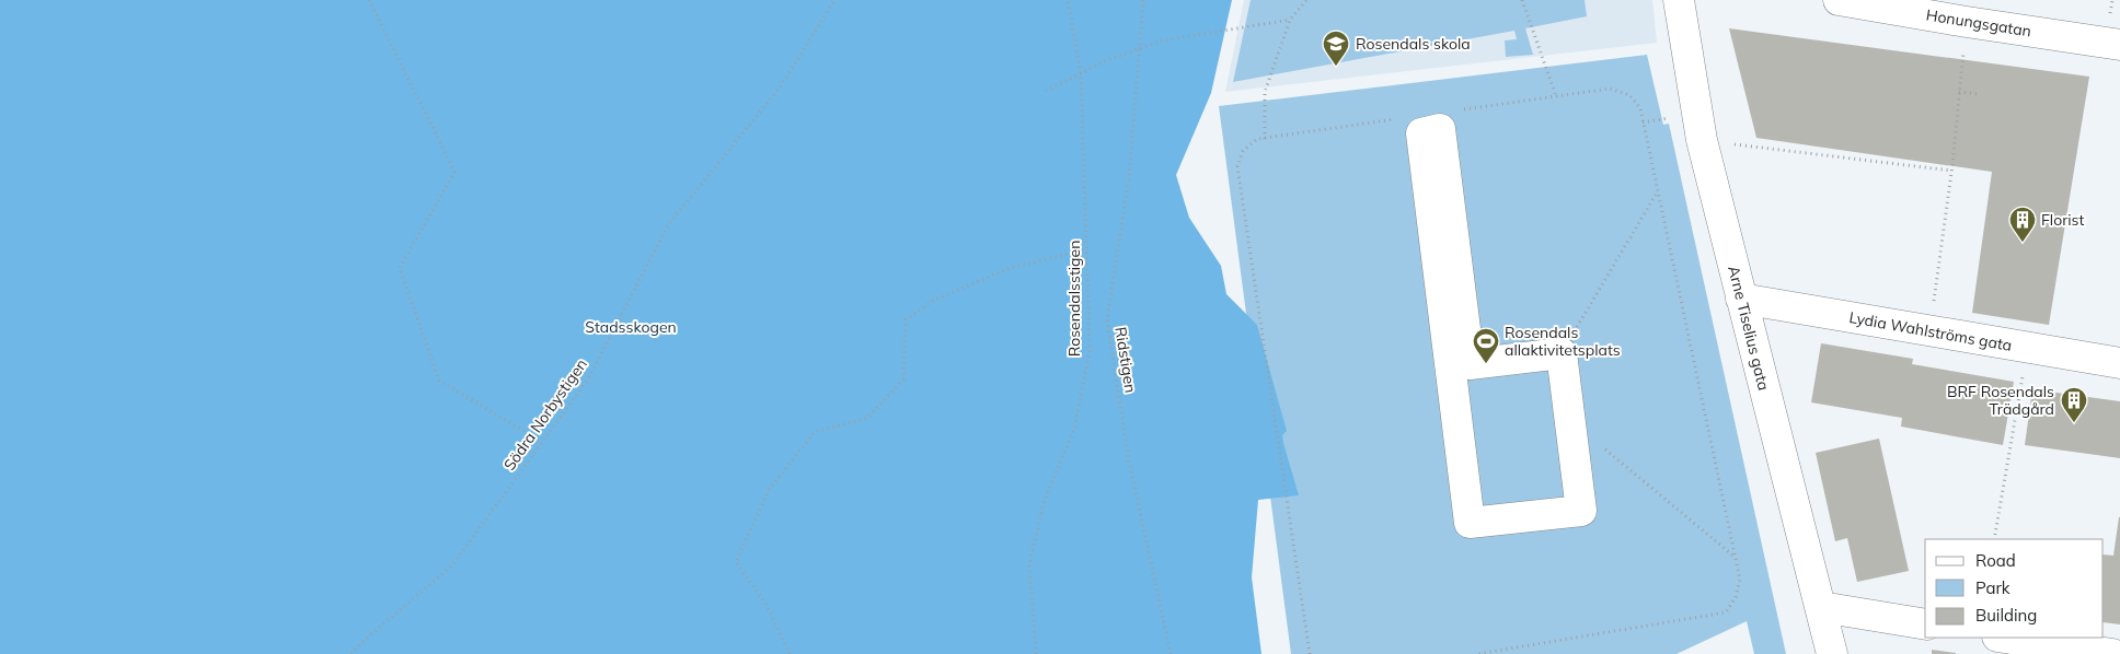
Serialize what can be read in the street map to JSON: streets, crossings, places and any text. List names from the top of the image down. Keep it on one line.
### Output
{"streets":{"street":["Honungsgatan","Arne Tiselius gata","Lydia Wahlströms gata"],"path":["Rosendalsstigen","Ridstigen","Södra Norbystigen"]},"crossings":[["Arne Tiselius gata","Lydia Wahlströms gata"]],"parks":["Stadsskogen"],"places":{"school or university":["Rosendals skola"],"building":["Florist","BRF Rosendals Trädgård"],"sports":["Rosendals allaktivitetsplats"]},"legend":["Road","Park","Building"]}
